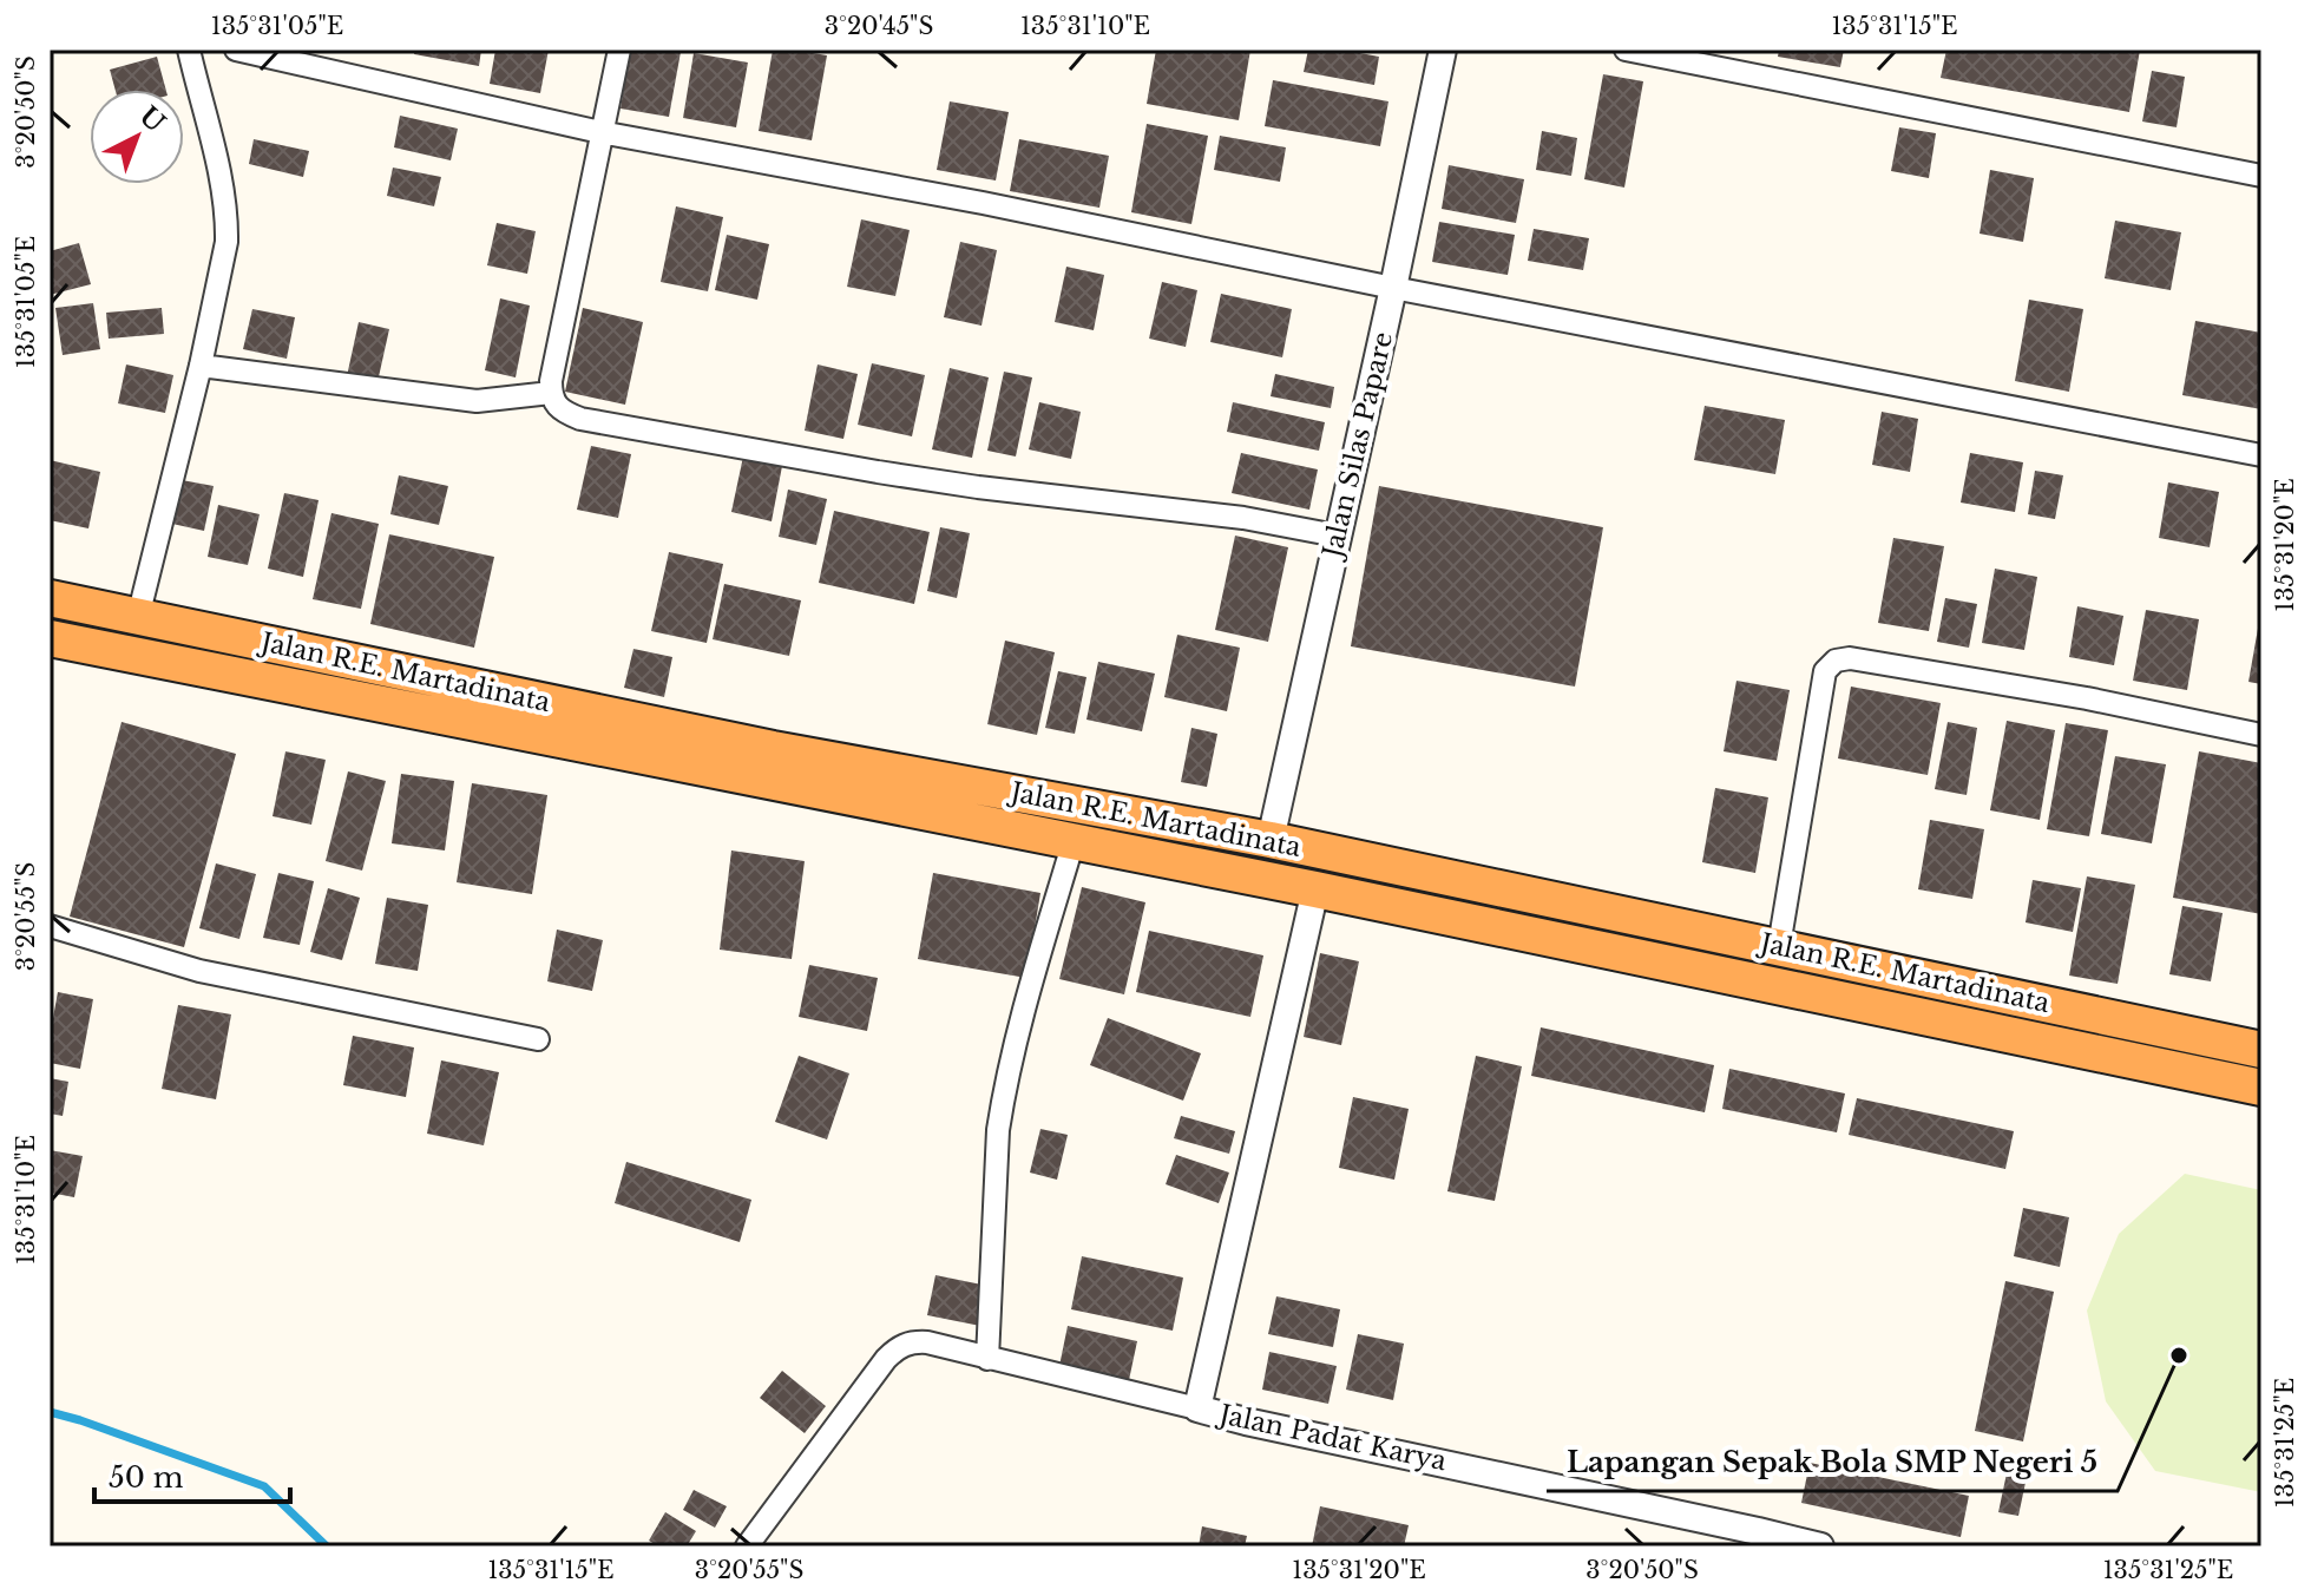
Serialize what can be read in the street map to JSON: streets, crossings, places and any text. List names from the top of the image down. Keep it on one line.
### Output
{"streets":{"highway":["Jalan R.E. Martadinata"],"street":["Jalan Silas Papare","Jalan Padat Karya"]},"crossings":[["Jalan Silas Papare","Jalan R.E. Martadinata"],["Jalan R.E. Martadinata","Jalan Padat Karya"]],"places":["Lapangan Sepak Bola SMP Negeri 5"],"scale_bar":"50 m","north":"top right","coordinates":["135°31'05\"E","3°20'45\"S","135°31'10\"E","135°31'15\"E","3°20'50\"S","135°31'20\"E","3°20'55\"S","135°31'25\"E"]}
